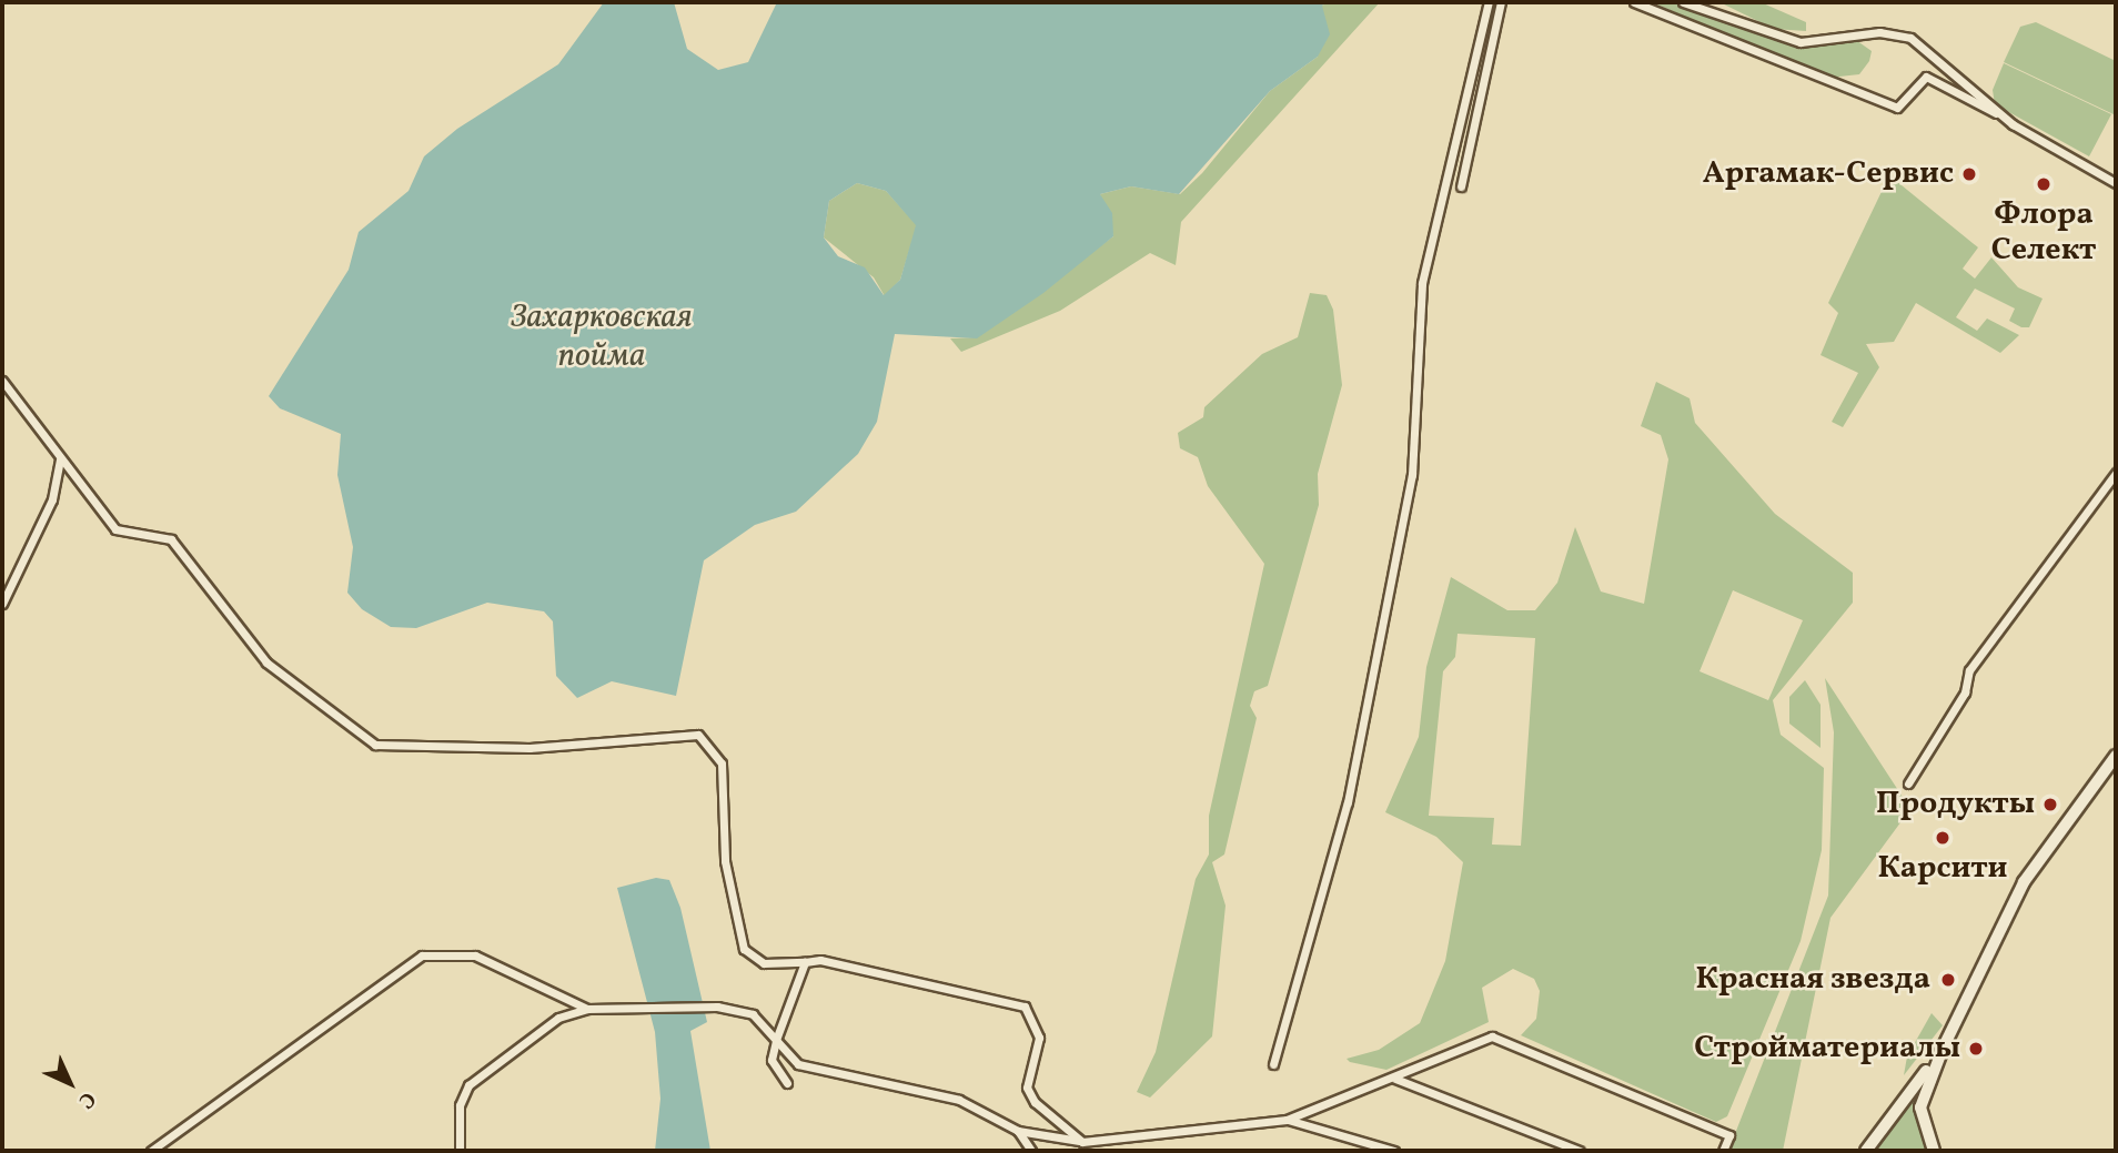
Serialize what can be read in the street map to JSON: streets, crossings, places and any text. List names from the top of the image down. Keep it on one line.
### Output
{"water":["Захарковская пойма"],"places":["Аргамак-Сервис","Флора Селект","Продукты","Карсити","Красная звезда","Стройматериалы"],"north":"bottom right"}
